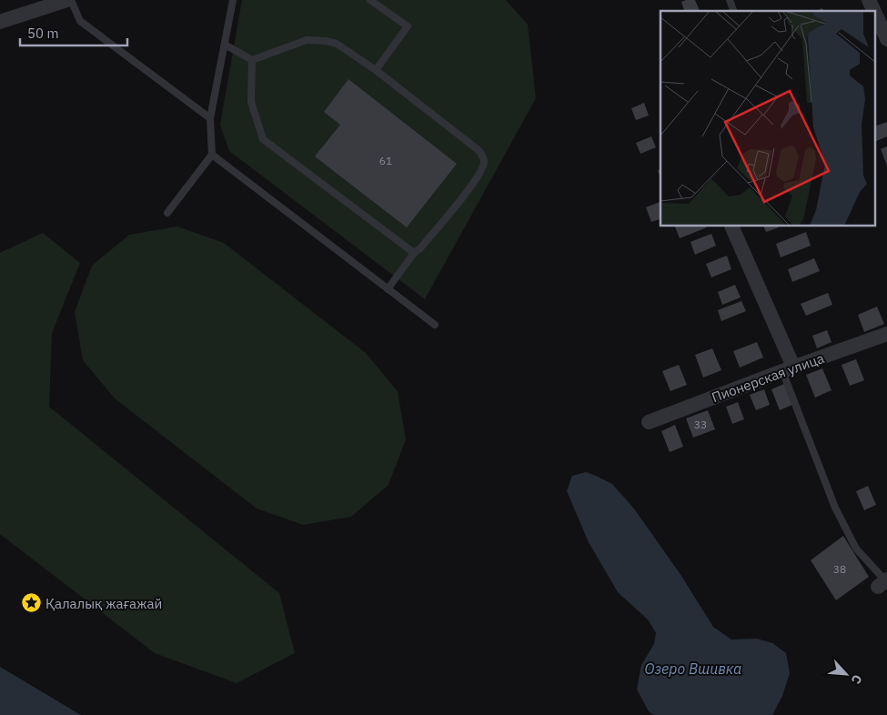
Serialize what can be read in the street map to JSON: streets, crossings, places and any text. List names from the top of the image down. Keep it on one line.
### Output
{"streets":{"street":["Пионерская улица"]},"water":["Озеро Вшивка"],"places":{"place":["Қалалық жағажай"]},"house_numbers":["61","33","38"],"scale_bar":"50 m","north":"bottom right"}
